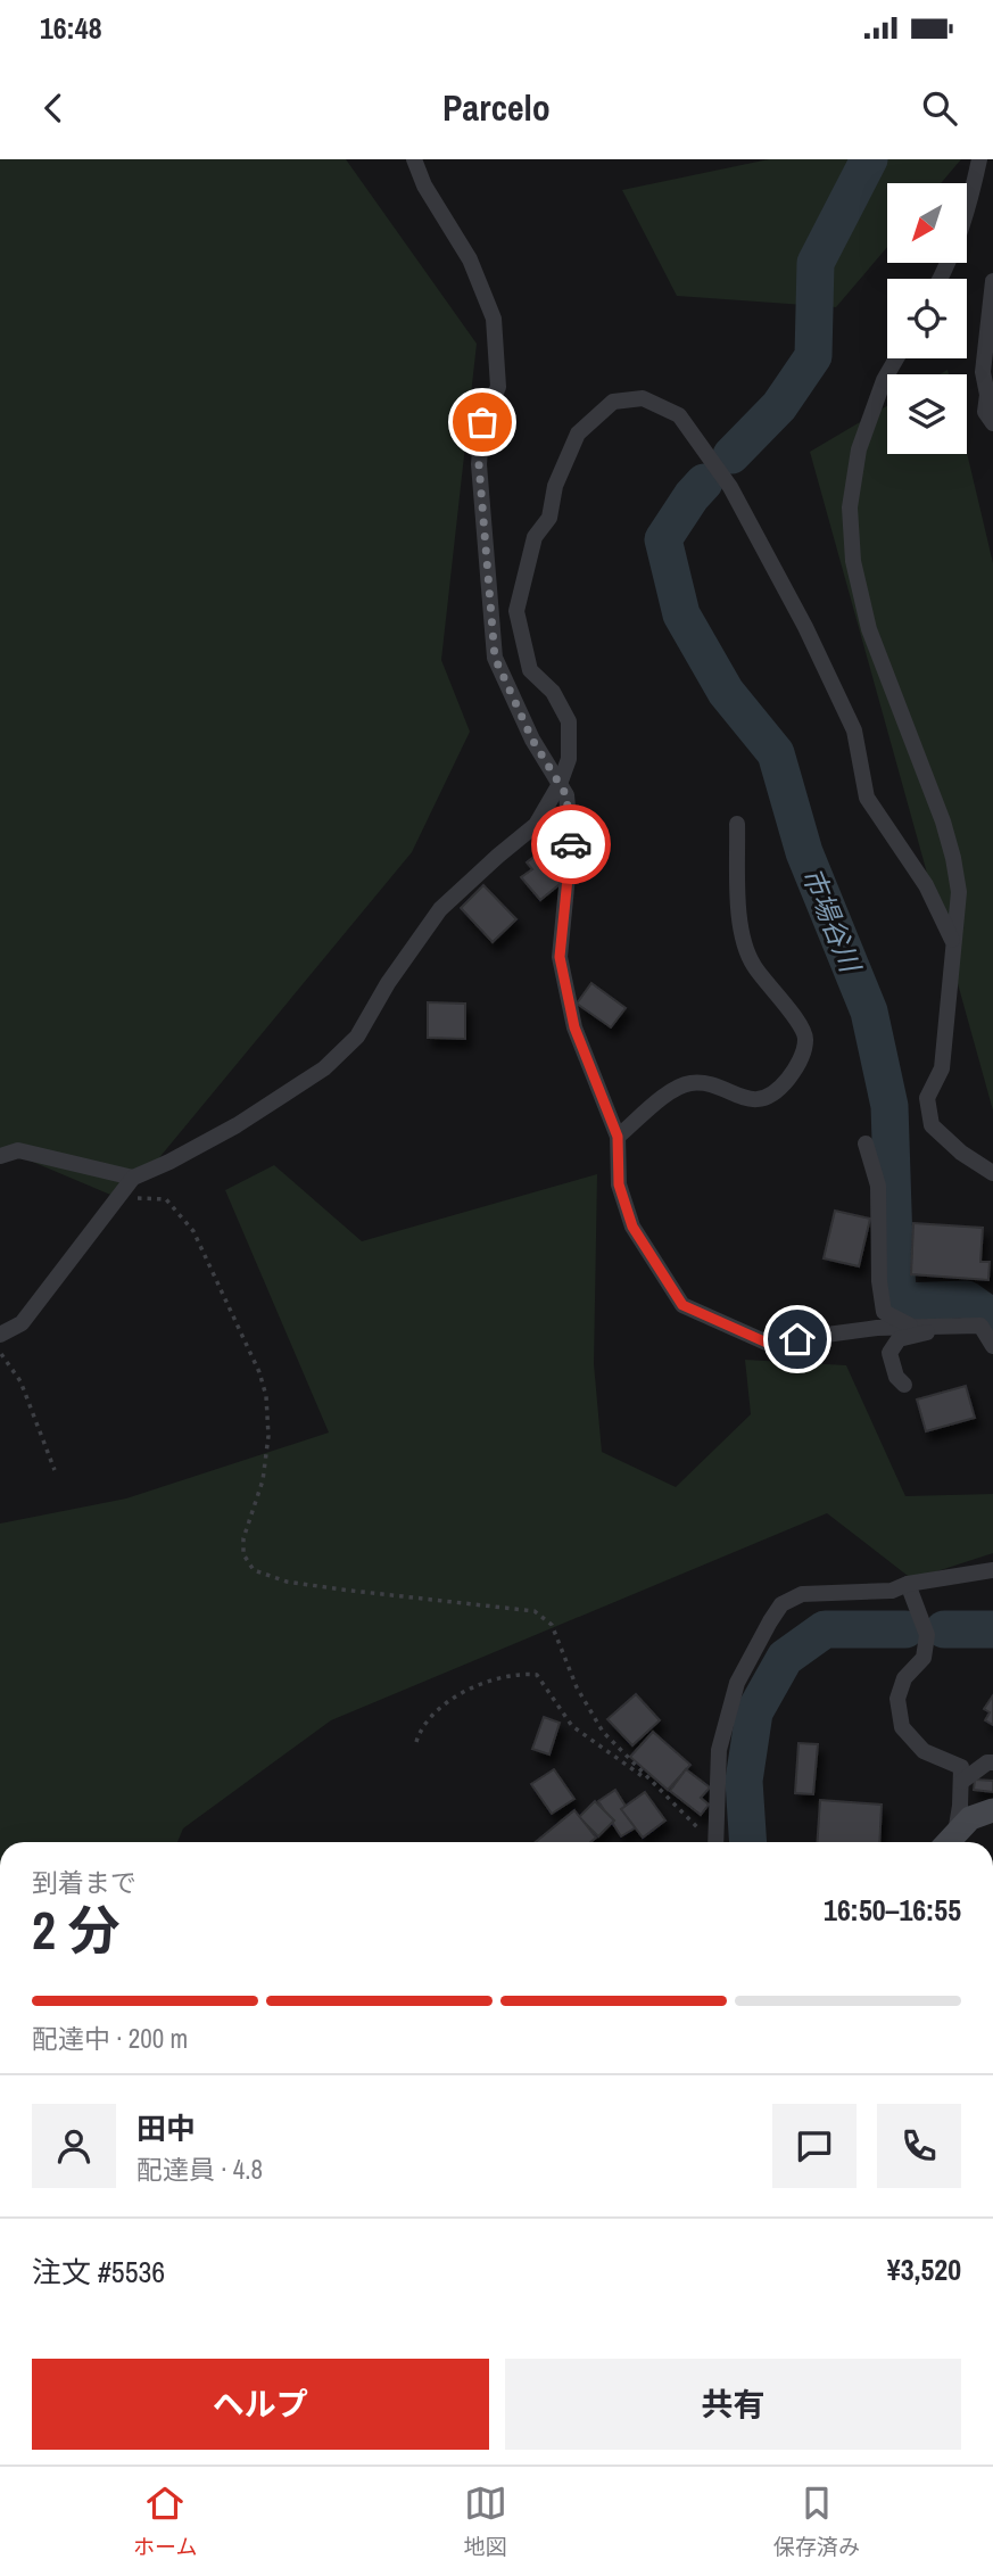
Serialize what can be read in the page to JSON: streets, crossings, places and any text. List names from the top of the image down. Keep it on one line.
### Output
{"water":["市場谷川"],"north":"bottom left","page":{"status":"16:48","header":"Parcelo","heading":["2 分","到着まで","16:50–16:55"],"panel":["田中","配達員 · 4.8","注文 #5536","¥3,520"],"bar":"配達中 · 200 m","buttons":["ヘルプ","共有"],"tabs":["ホーム","地図","保存済み"]}}
